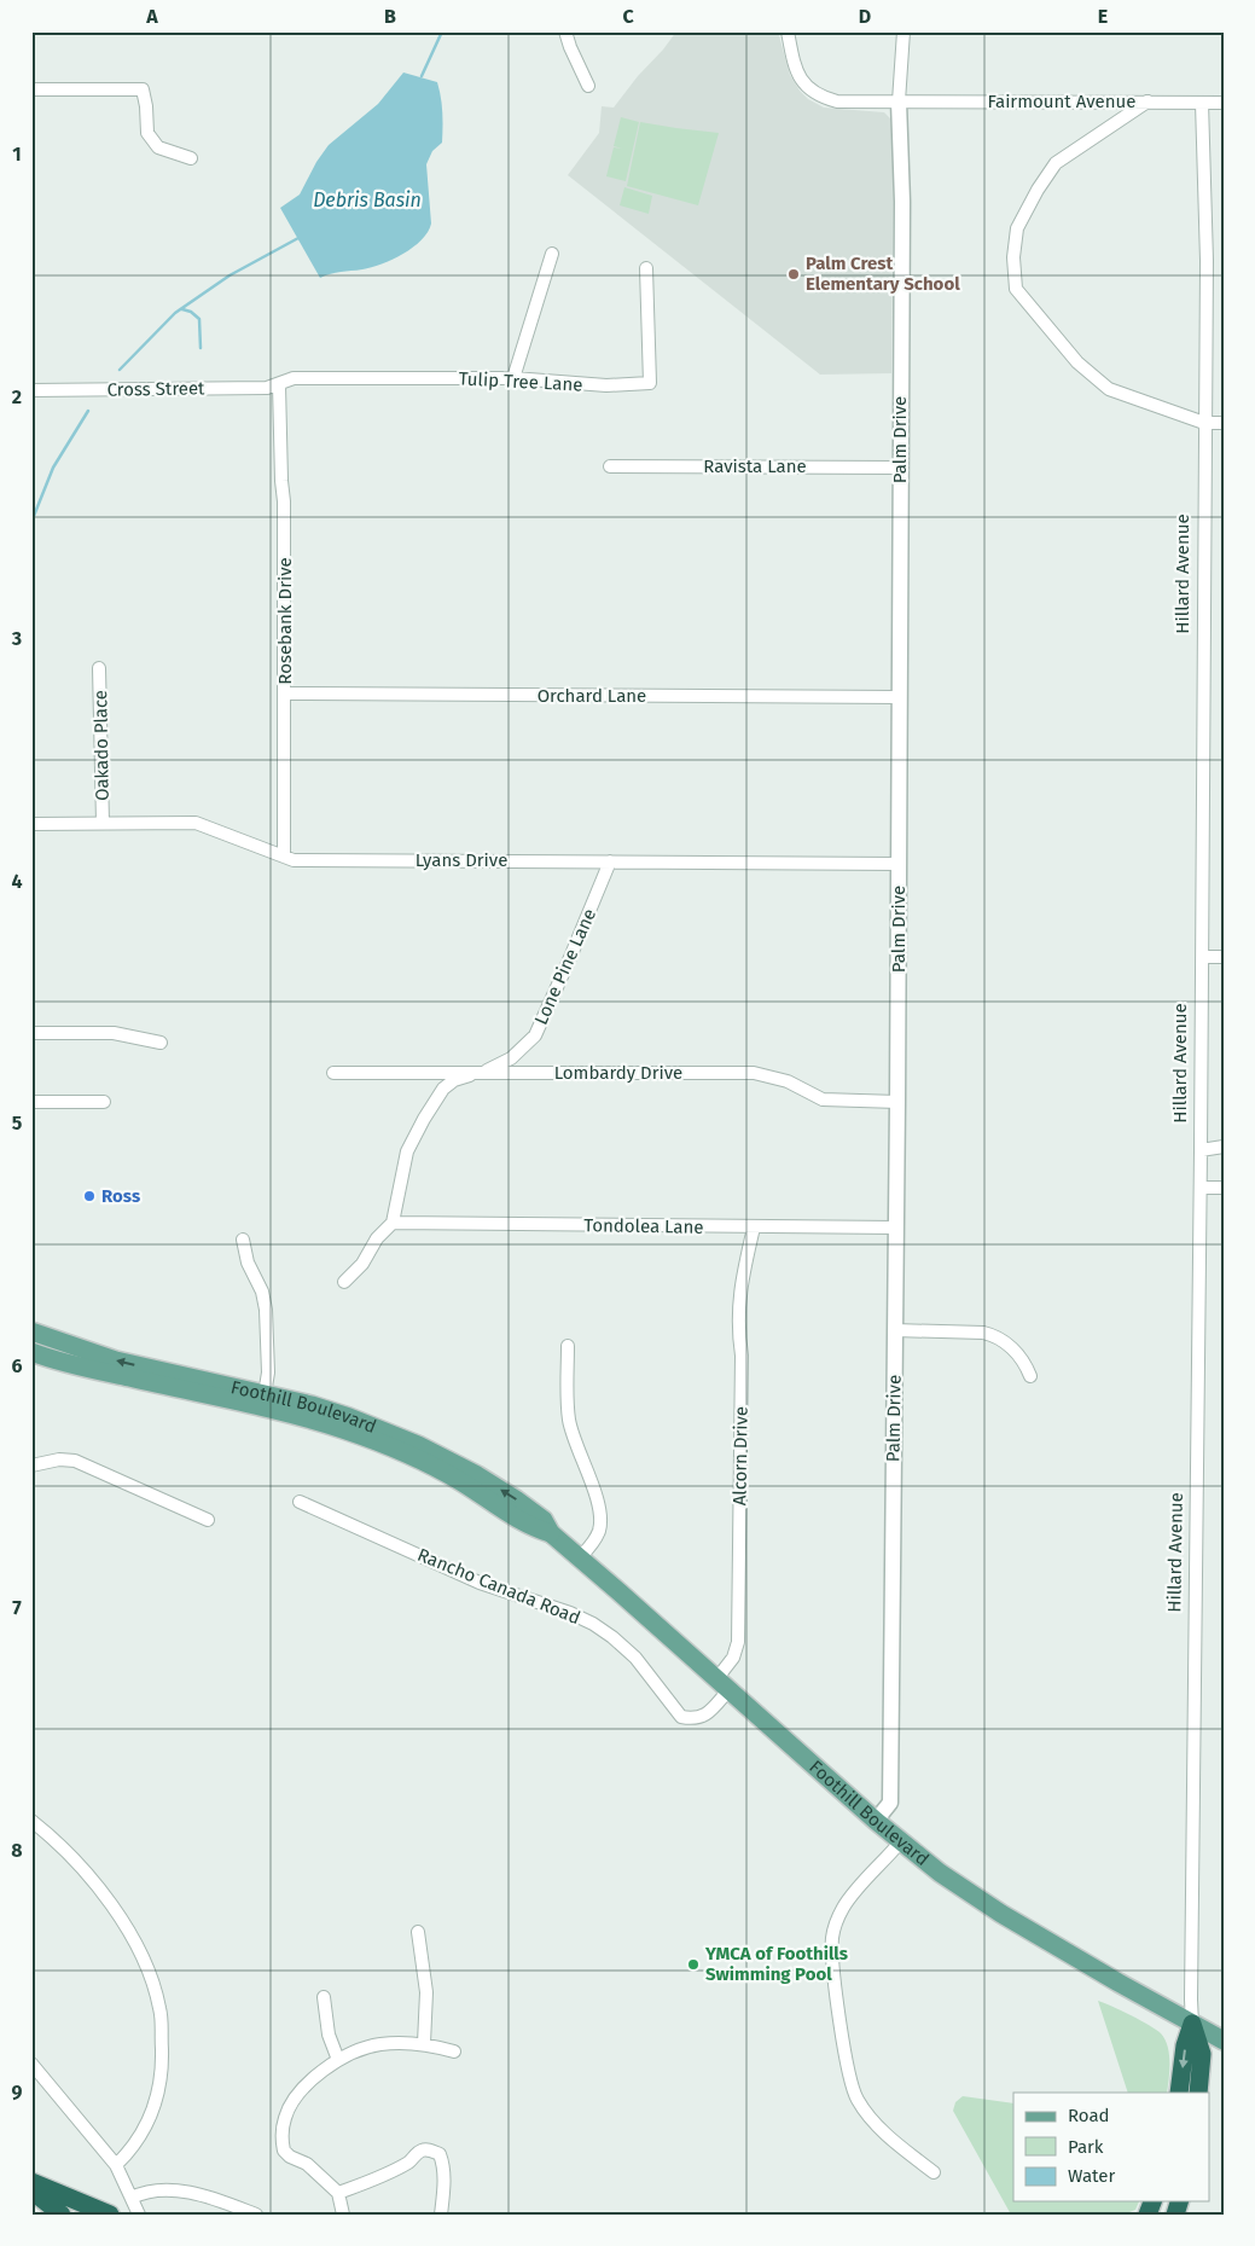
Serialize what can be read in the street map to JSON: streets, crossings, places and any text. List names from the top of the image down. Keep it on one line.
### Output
{"streets":{"highway":["Hillard Avenue"],"main road":["Foothill Boulevard"],"street":["Fairmount Avenue","Tulip Tree Lane","Cross Street","Palm Drive","Ravista Lane","Rosebank Drive","Orchard Lane","Oakado Place","Lyans Drive","Lone Pine Lane","Lombardy Drive","Tondolea Lane","Alcorn Drive","Rancho Canada Road"]},"crossings":[["Fairmount Avenue","Palm Drive"],["Fairmount Avenue","Hillard Avenue"],["Tulip Tree Lane","Cross Street"],["Tulip Tree Lane","Rosebank Drive"],["Cross Street","Rosebank Drive"],["Palm Drive","Ravista Lane"],["Palm Drive","Orchard Lane"],["Palm Drive","Lyans Drive"],["Palm Drive","Lombardy Drive"],["Palm Drive","Tondolea Lane"],["Palm Drive","Foothill Boulevard"],["Hillard Avenue","Foothill Boulevard"],["Rosebank Drive","Orchard Lane"],["Rosebank Drive","Lyans Drive"],["Oakado Place","Lyans Drive"],["Lyans Drive","Lone Pine Lane"],["Lone Pine Lane","Lombardy Drive"],["Lone Pine Lane","Tondolea Lane"],["Tondolea Lane","Alcorn Drive"],["Foothill Boulevard","Alcorn Drive"],["Foothill Boulevard","Rancho Canada Road"],["Alcorn Drive","Rancho Canada Road"]],"water":["Debris Basin"],"places":["Palm Crest Elementary School","Ross","YMCA of Foothills Swimming Pool"],"legend":["Road","Park","Water"],"grid":{"columns":["A","B","C","D","E"],"rows":["1","2","3","4","5","6","7","8","9"]}}
